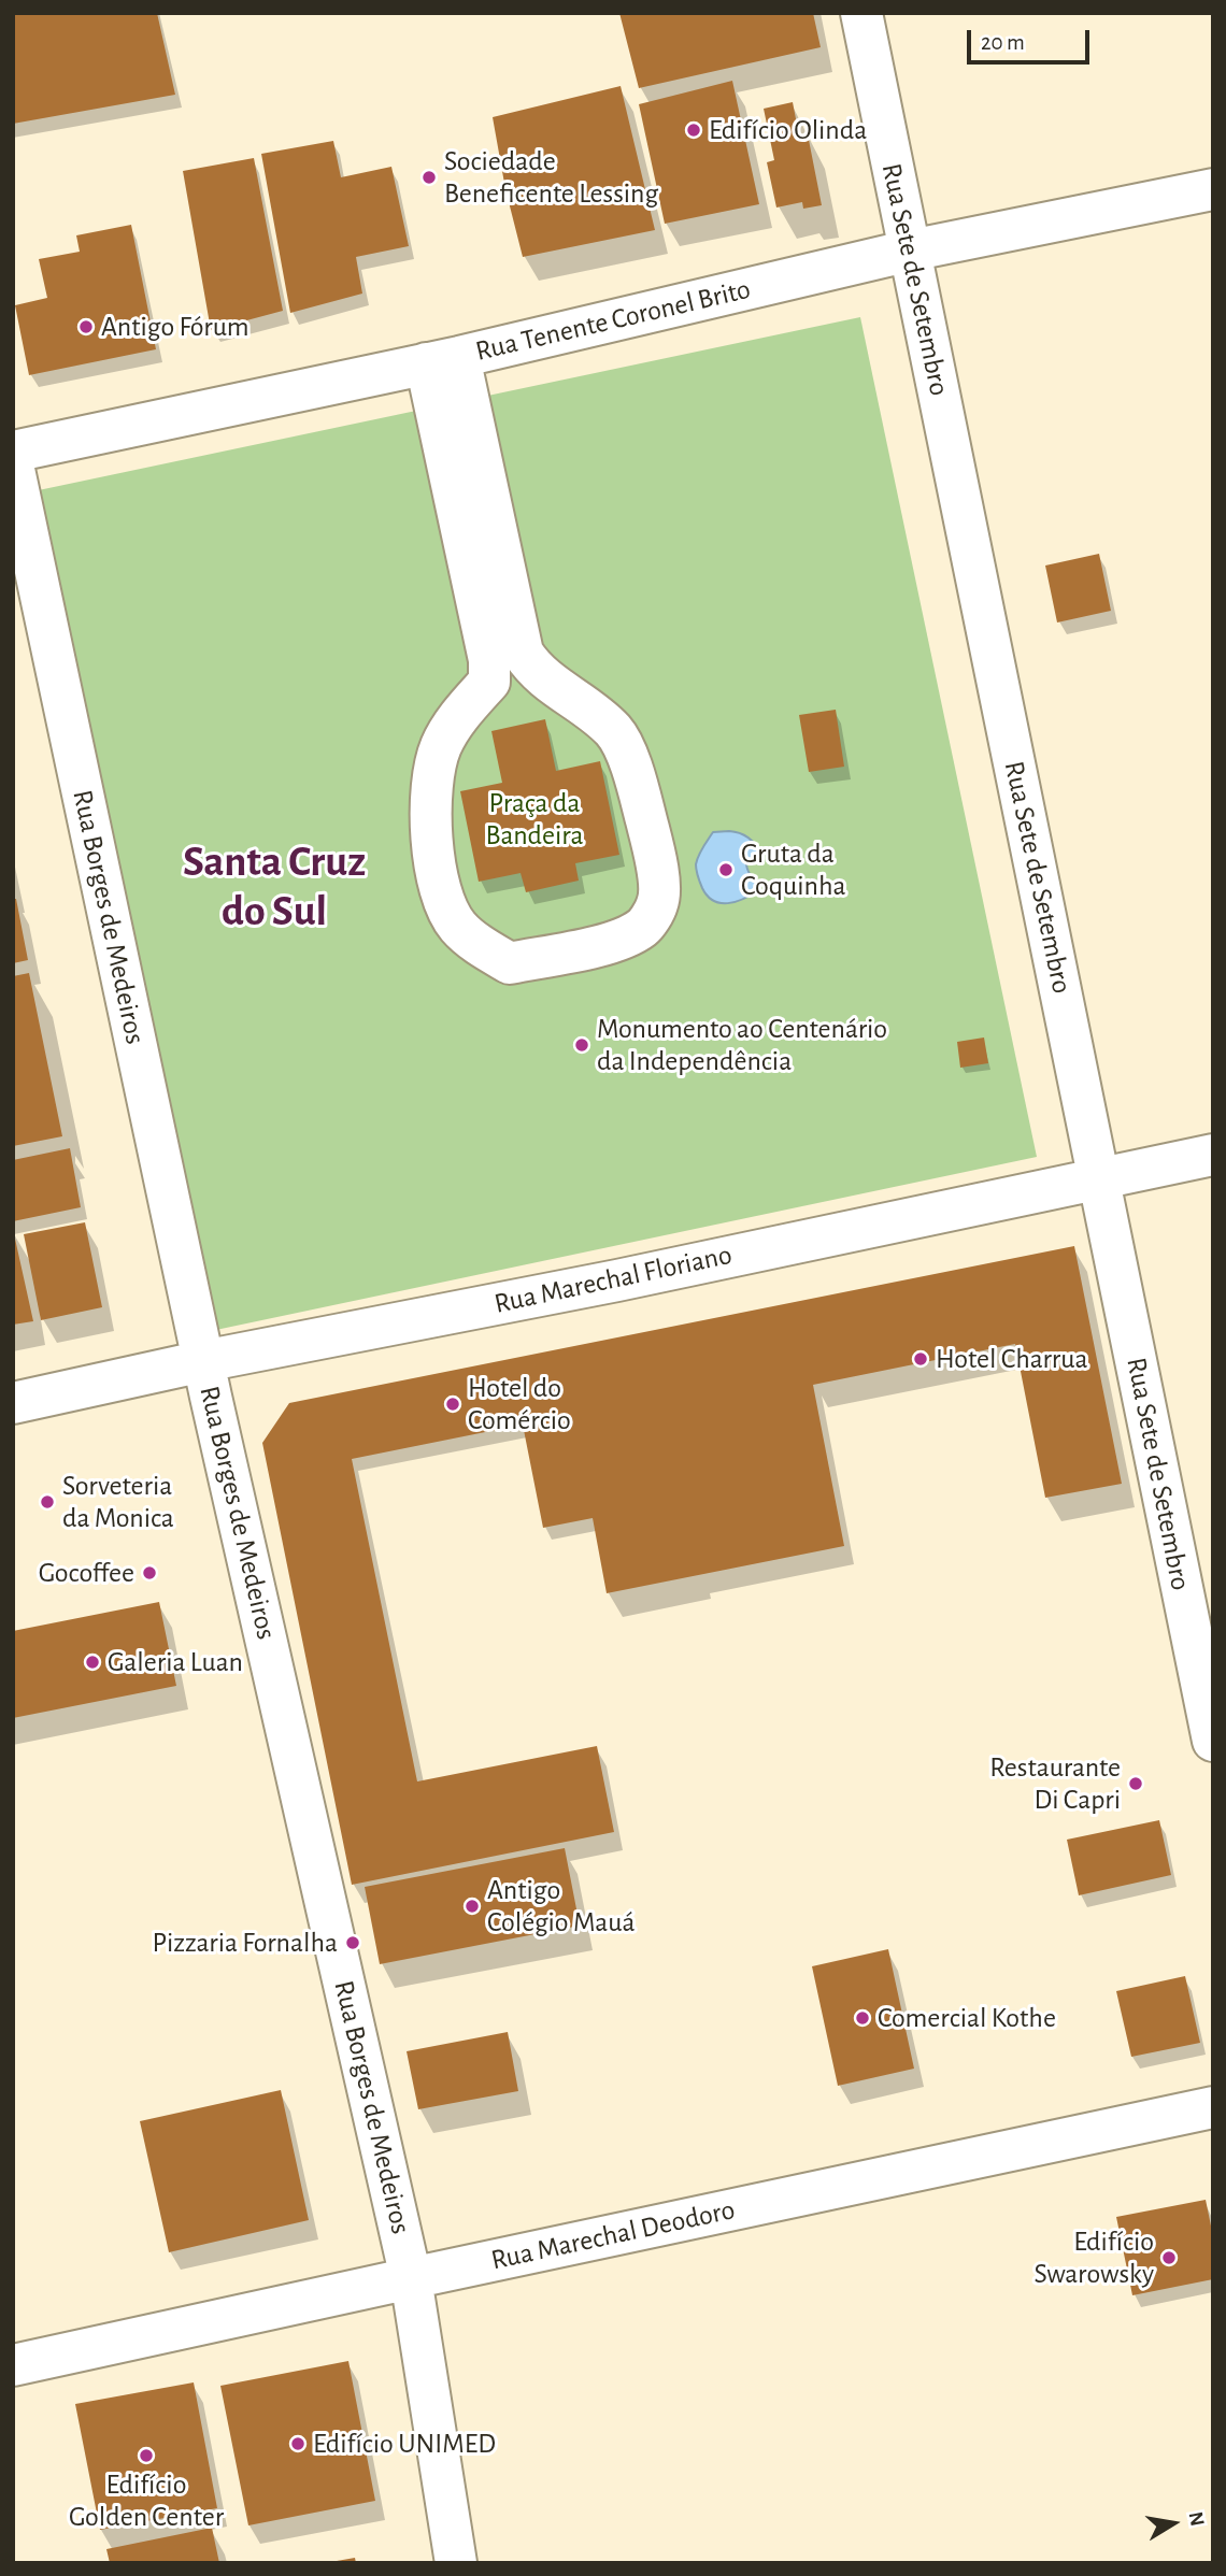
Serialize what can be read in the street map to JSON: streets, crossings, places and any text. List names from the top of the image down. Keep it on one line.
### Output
{"streets":{"street":["Rua Sete de Setembro","Rua Tenente Coronel Brito","Rua Borges de Medeiros","Rua Marechal Floriano","Rua Marechal Deodoro"]},"crossings":[["Rua Sete de Setembro","Rua Tenente Coronel Brito"],["Rua Sete de Setembro","Rua Marechal Floriano"],["Rua Borges de Medeiros","Rua Marechal Floriano"],["Rua Borges de Medeiros","Rua Marechal Deodoro"]],"districts":["Santa Cruz do Sul"],"parks":["Praça da Bandeira"],"places":["Edifício Olinda","Sociedade Beneficente Lessing","Antigo Fórum","Gruta da Coquinha","Monumento ao Centenário da Independência","Hotel Charrua","Hotel do Comércio","Sorveteria da Monica","Gocoffee","Galeria Luan","Restaurante Di Capri","Antigo Colégio Mauá","Pizzaria Fornalha","Comercial Kothe","Edifício Swarowsky","Edifício UNIMED","Edifício Golden Center"],"scale_bar":"20 m","north":"right"}
